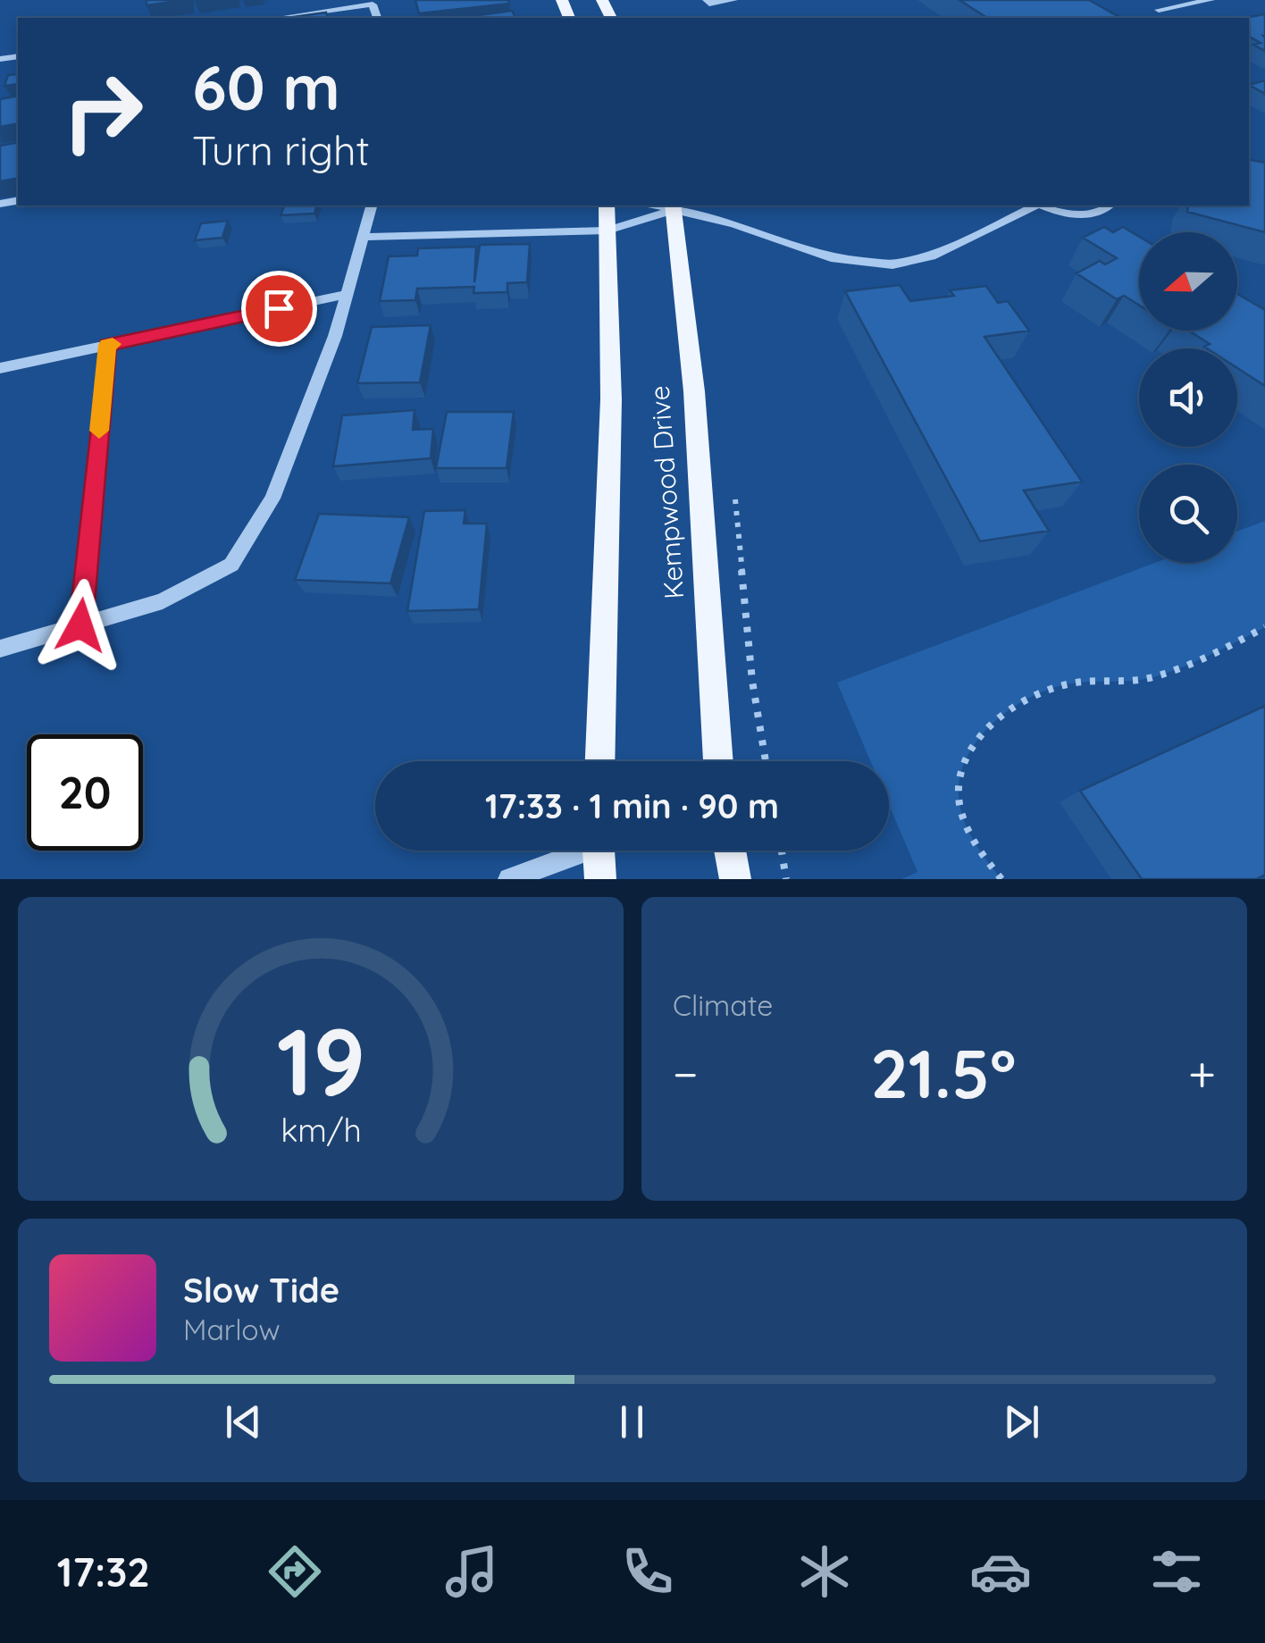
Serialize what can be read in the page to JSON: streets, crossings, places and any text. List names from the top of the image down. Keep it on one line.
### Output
{"streets":{"main road":["Kempwood Drive"]},"north":"left","page":{"turn":["60 m","Turn right"],"limit":"20","trip":"17:33 · 1 min · 90 m","tile":"Climate","heat":["−","21.5°","+"],"song":["Slow Tide","Marlow"],"tabs":"17:32","gauge":["19","km/h"]}}
